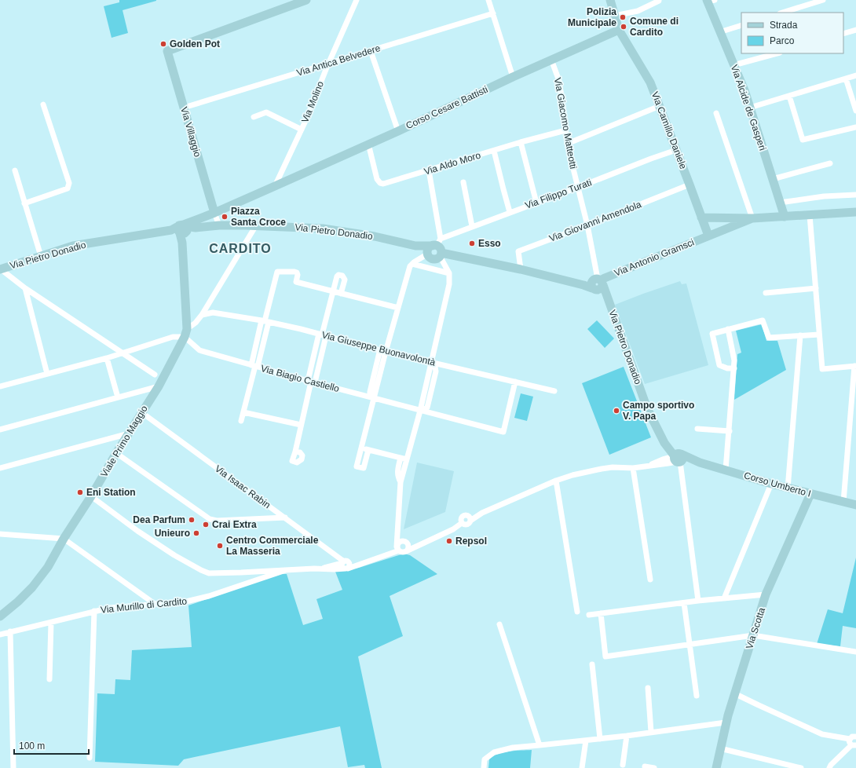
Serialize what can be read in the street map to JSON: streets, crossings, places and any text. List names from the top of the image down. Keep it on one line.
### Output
{"streets":{"street":["Via Antica Belvedere","Via Molino","Corso Cesare Battisti","Via Alcide de Gasperi","Via Giacomo Matteotti","Via Camillo Daniele","Via Villaggio","Via Aldo Moro","Via Filippo Turati","Via Giovanni Amendola","Via Pietro Donadio","Via Antonio Gramsci","Via Giuseppe Buonavolontà","Via Biagio Castiello","Viale Primo Maggio","Corso Umberto I","Via Isaac Rabin","Via Murillo di Cardito","Via Scotta"]},"crossings":[["Via Antica Belvedere","Via Molino"],["Via Antica Belvedere","Via Villaggio"],["Via Molino","Corso Cesare Battisti"],["Corso Cesare Battisti","Via Giacomo Matteotti"],["Corso Cesare Battisti","Via Camillo Daniele"],["Corso Cesare Battisti","Via Villaggio"],["Corso Cesare Battisti","Via Aldo Moro"],["Corso Cesare Battisti","Via Pietro Donadio"],["Via Giacomo Matteotti","Via Aldo Moro"],["Via Giacomo Matteotti","Via Filippo Turati"],["Via Giacomo Matteotti","Via Giovanni Amendola"],["Via Giacomo Matteotti","Via Pietro Donadio"],["Via Giacomo Matteotti","Via Antonio Gramsci"],["Via Camillo Daniele","Via Filippo Turati"],["Via Camillo Daniele","Via Giovanni Amendola"],["Via Camillo Daniele","Via Antonio Gramsci"],["Via Filippo Turati","Via Pietro Donadio"],["Via Giovanni Amendola","Via Pietro Donadio"],["Via Pietro Donadio","Via Antonio Gramsci"],["Via Pietro Donadio","Corso Umberto I"],["Via Giuseppe Buonavolontà","Via Biagio Castiello"],["Via Biagio Castiello","Viale Primo Maggio"],["Viale Primo Maggio","Via Isaac Rabin"],["Corso Umberto I","Via Scotta"]],"districts":["CARDITO"],"places":["Polizia Municipale","Comune di Cardito","Golden Pot","Piazza Santa Croce","Esso","Campo sportivo V. Papa","Eni Station","Dea Parfum","Crai Extra","Unieuro","Repsol","Centro Commerciale La Masseria"],"legend":["Strada","Parco"],"scale_bar":"100 m"}
